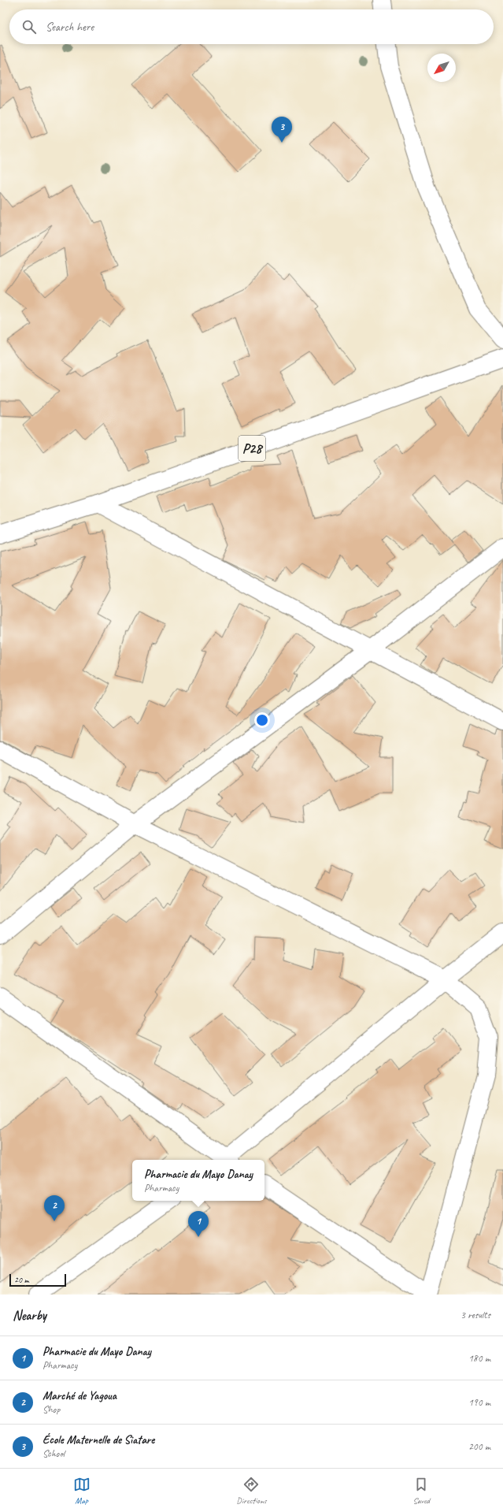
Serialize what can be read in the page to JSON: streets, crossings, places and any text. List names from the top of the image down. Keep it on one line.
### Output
{"streets":{"street":["P28"]},"scale_bar":"20 m","north":"bottom left","page":{"search":"Search here","pins":["3","2","1"],"popup":["Pharmacie du Mayo Danay","Pharmacy"],"scale":"20 m","heading":["Nearby","3 results"],"list":[{"mark":"1","name":"Pharmacie du Mayo Danay","note":"Pharmacy","value":"180 m"},{"mark":"2","name":"Marché de Yagoua","note":"Shop","value":"190 m"},{"mark":"3","name":"École Maternelle de Siatare","note":"School","value":"200 m"}],"nav":["Map","Directions","Saved"]}}
